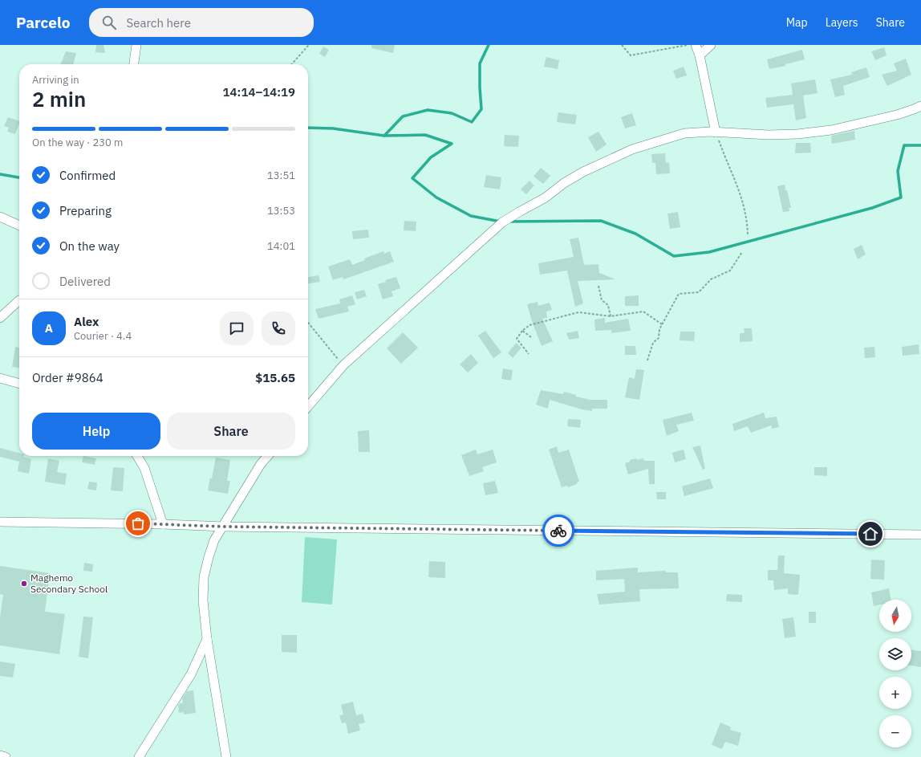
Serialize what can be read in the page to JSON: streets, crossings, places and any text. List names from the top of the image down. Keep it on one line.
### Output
{"places":["Maghemo Secondary School"],"north":"bottom","page":{"header":"Parcelo","search":"Search here","nav":["Map","Layers","Share"],"heading":["2 min","Arriving in","14:14–14:19"],"panel":["Alex","Courier · 4.4","Order #9864","$15.65"],"bar":"On the way · 230 m","list":[["Confirmed","13:51"],["Preparing","13:53"],["On the way","14:01"],"Delivered"],"round":"A","buttons":["Help","Share"],"map_buttons":["+","−"]}}
